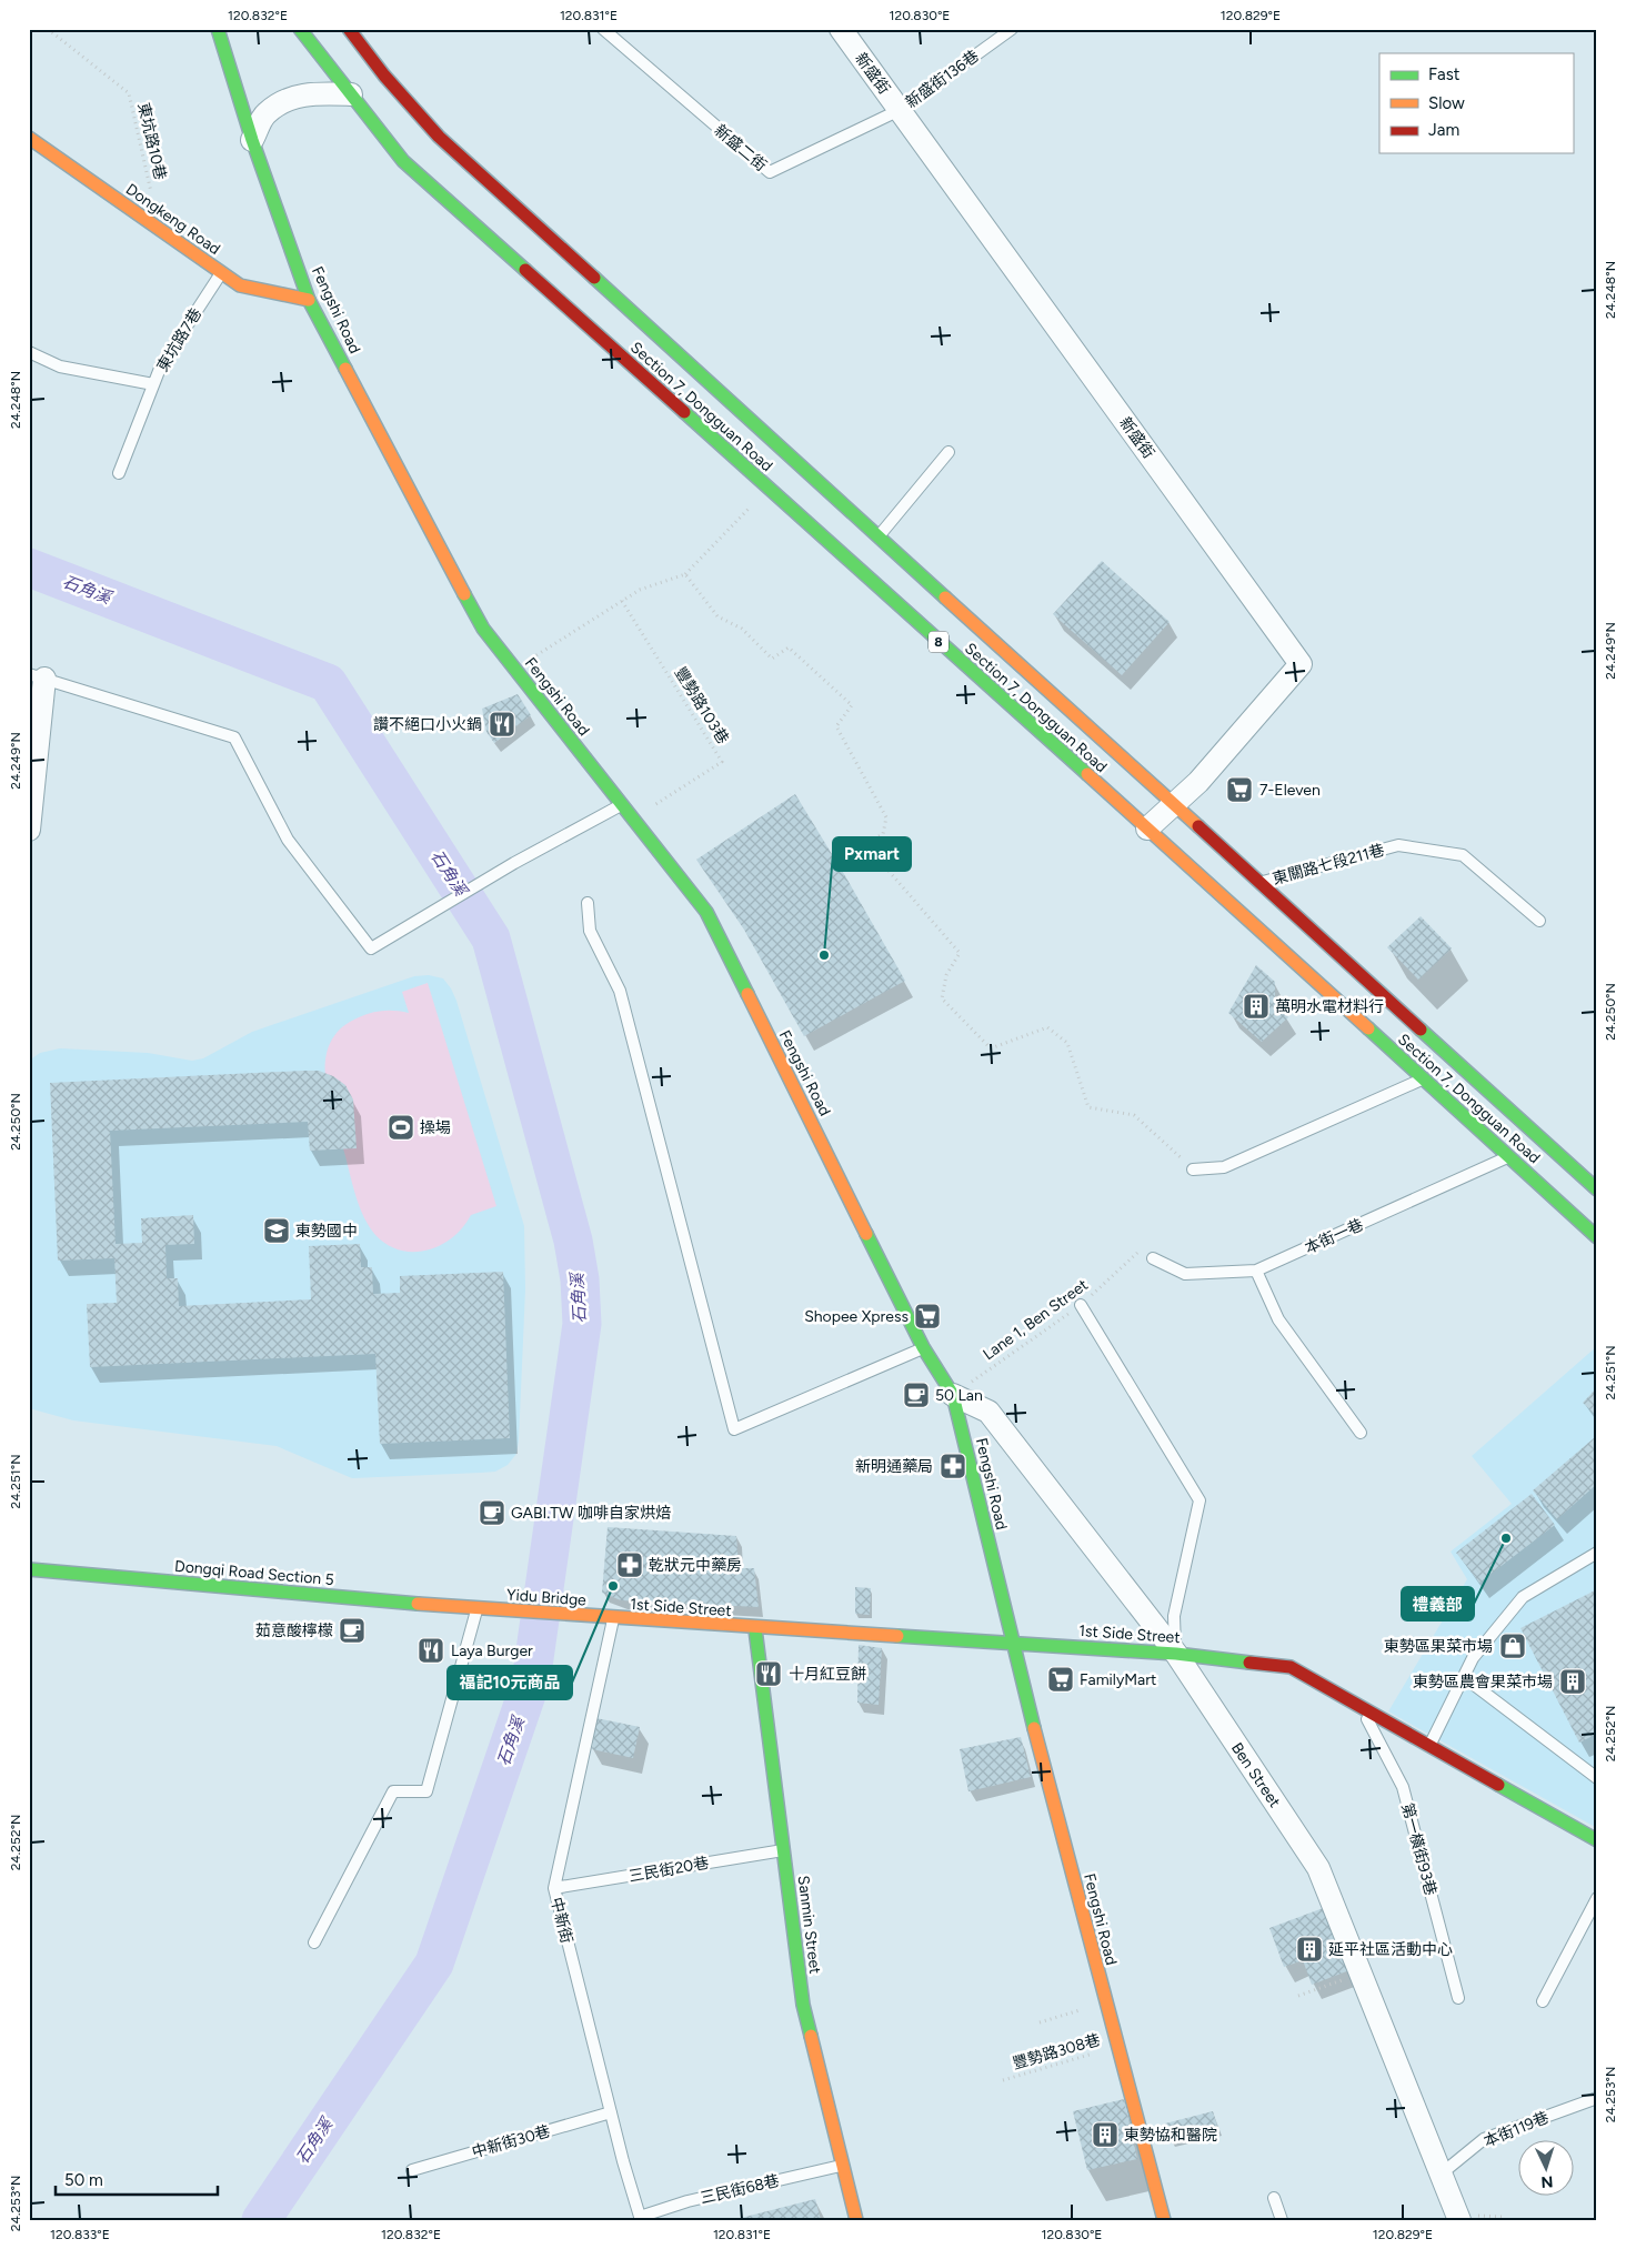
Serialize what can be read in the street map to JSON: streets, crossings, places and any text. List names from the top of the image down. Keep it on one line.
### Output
{"streets":{"street":["新盛街","Dongkeng Road","Fengshi Road","Section 7, Dongguan Road","8","Dongqi Road Section 5","Yidu Bridge","1st Side Street","Ben Street","Sanmin Street"],"lane":["新盛街136巷","新盛二街","東坑路7巷","東關路七段211巷","本街一巷","第一橫街93巷","三民街20巷","中新街","本街119巷","中新街30巷","三民街68巷"],"path":["東坑路10巷","豐勢路103巷","Lane 1, Ben Street","豐勢路308巷"]},"crossings":[["新盛街","新盛街136巷"],["新盛街","新盛二街"],["新盛街","Section 7, Dongguan Road"],["新盛街136巷","新盛二街"],["東坑路10巷","Dongkeng Road"],["Dongkeng Road","Fengshi Road"],["Dongkeng Road","東坑路7巷"],["Fengshi Road","豐勢路103巷"],["Fengshi Road","Lane 1, Ben Street"],["Fengshi Road","1st Side Street"],["Fengshi Road","Ben Street"],["Fengshi Road","豐勢路308巷"],["Section 7, Dongguan Road","東關路七段211巷"],["Section 7, Dongguan Road","本街一巷"],["本街一巷","Lane 1, Ben Street"],["Lane 1, Ben Street","Ben Street"],["Dongqi Road Section 5","Yidu Bridge"],["Yidu Bridge","1st Side Street"],["Yidu Bridge","中新街"],["1st Side Street","Ben Street"],["1st Side Street","第一橫街93巷"],["1st Side Street","中新街"],["1st Side Street","Sanmin Street"],["Ben Street","本街119巷"],["三民街20巷","中新街"],["三民街20巷","Sanmin Street"],["中新街","中新街30巷"],["中新街","三民街68巷"],["Sanmin Street","三民街68巷"]],"water":["石角溪"],"places":{"restaurant":["讚不絕口小火鍋","Laya Burger","十月紅豆餅"],"supermarket":["7-Eleven","Shopee Xpress","FamilyMart"],"other":["Pxmart","禮義部","福記10元商品"],"building":["萬明水電材料行","東勢區農會果菜市場","延平社區活動中心","東勢協和醫院"],"sports":["操場"],"school or university":["東勢國中"],"cafe":["50 Lan","GABI.TW 咖啡自家烘焙","茹意酸檸檬"],"pharmacy":["新明通藥局","乾狀元中藥房"],"shop":["東勢區果菜市場"]},"legend":["Fast","Slow","Jam"],"scale_bar":"50 m","north":"bottom","coordinates":["120.832°E","120.831°E","120.830°E","120.829°E","24.248°N","24.249°N","24.250°N","24.251°N","24.252°N","24.253°N","120.833°E"]}
